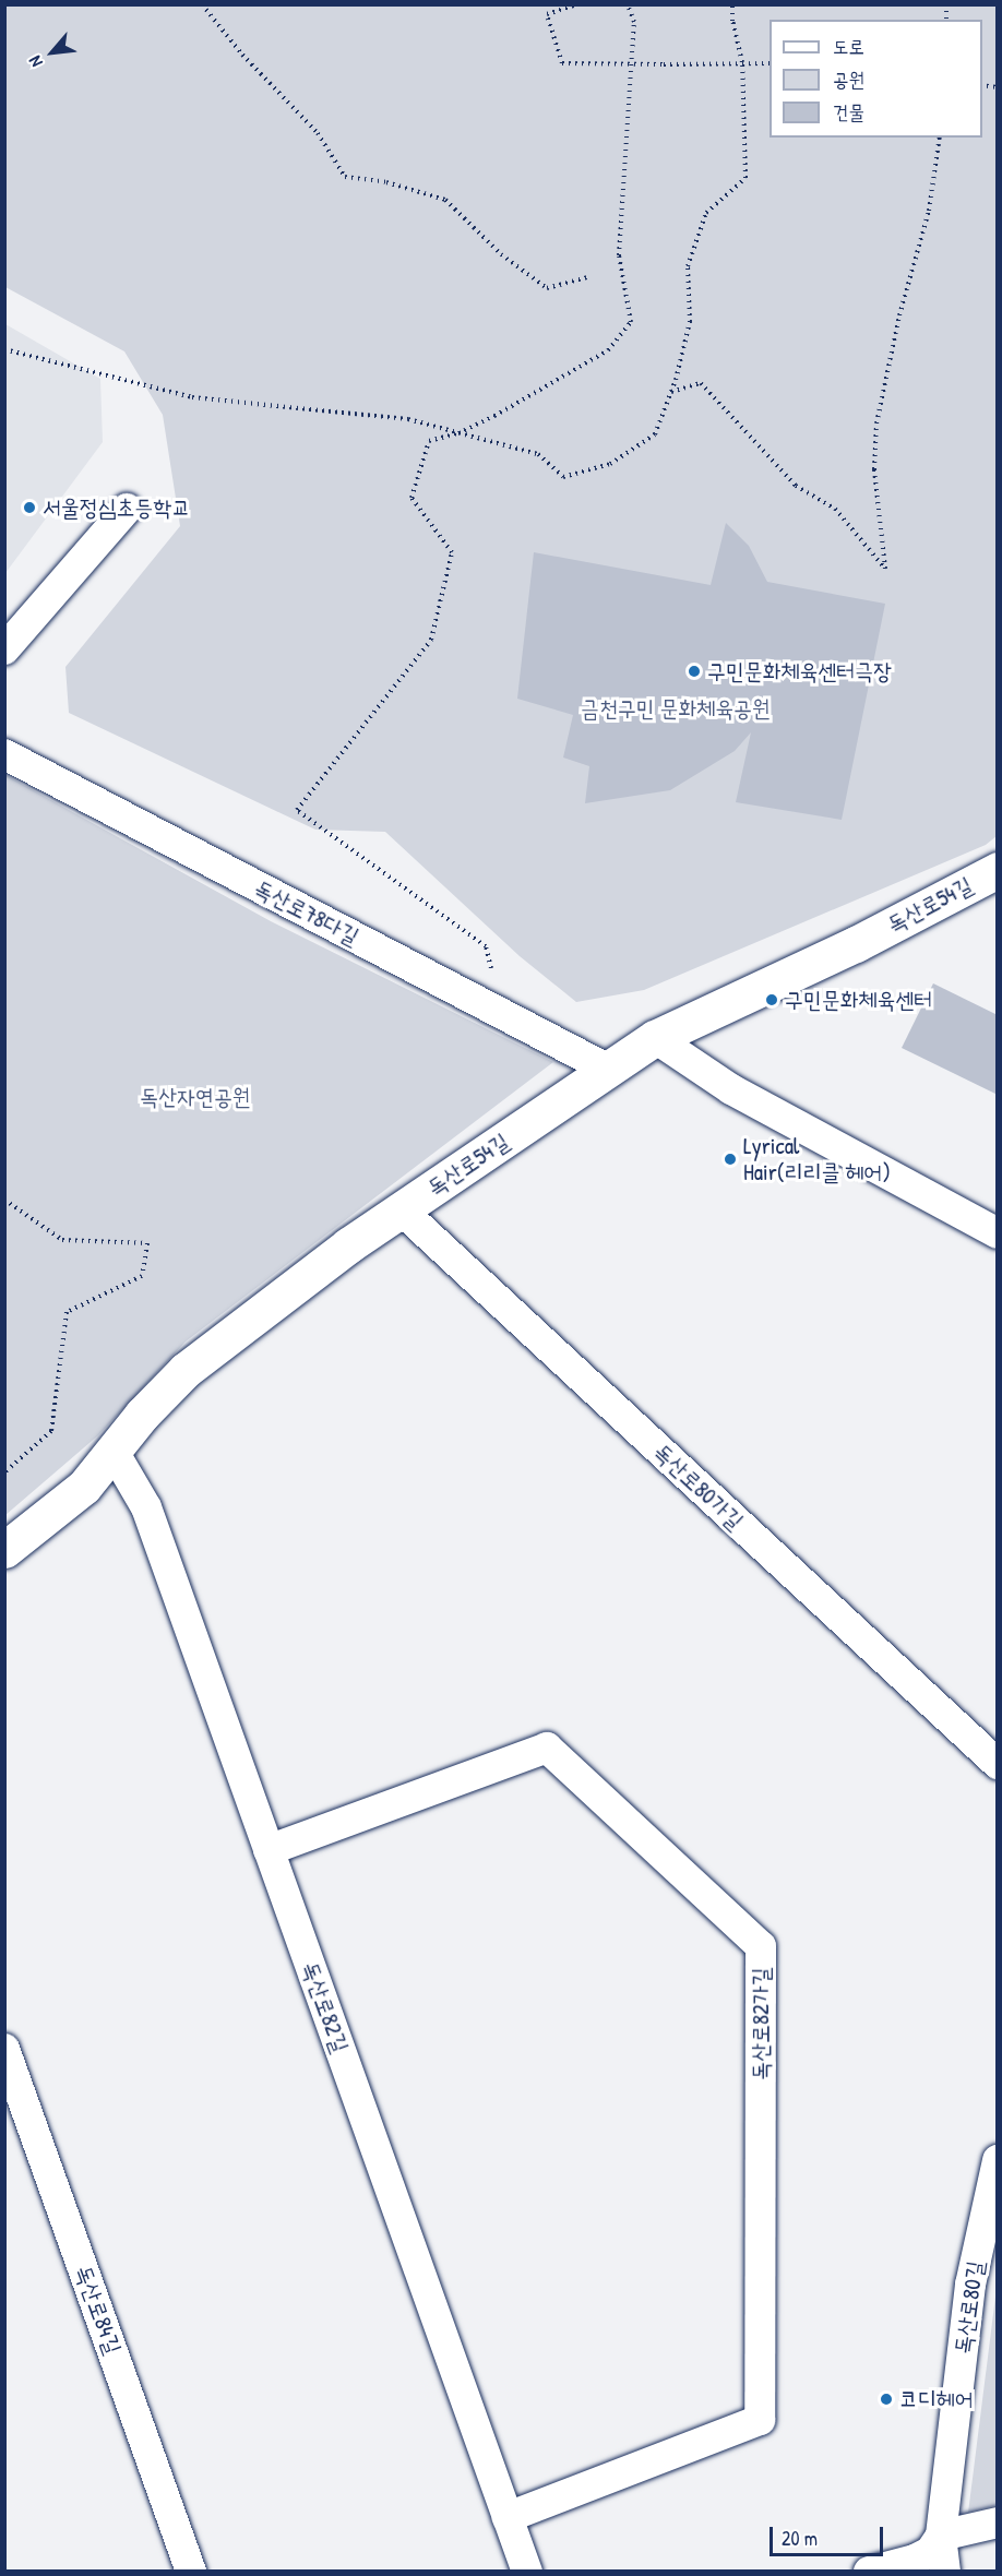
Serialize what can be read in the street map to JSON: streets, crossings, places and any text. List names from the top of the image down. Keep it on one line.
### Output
{"streets":{"street":["독산로54길","독산로78다길","독산로80가길","독산로82길","독산로82가길","독산로80길","독산로84길"]},"crossings":[["독산로54길","독산로78다길"],["독산로54길","독산로80가길"],["독산로54길","독산로82길"],["독산로82길","독산로82가길"]],"parks":["금천구민 문화체육공원","독산자연공원"],"places":["서울정심초등학교","구민문화체육센터극장","구민문화체육센터","Lyrical Hair(리리클 헤어)","코디헤어"],"legend":["도로","공원","건물"],"scale_bar":"20 m","north":"bottom left"}
